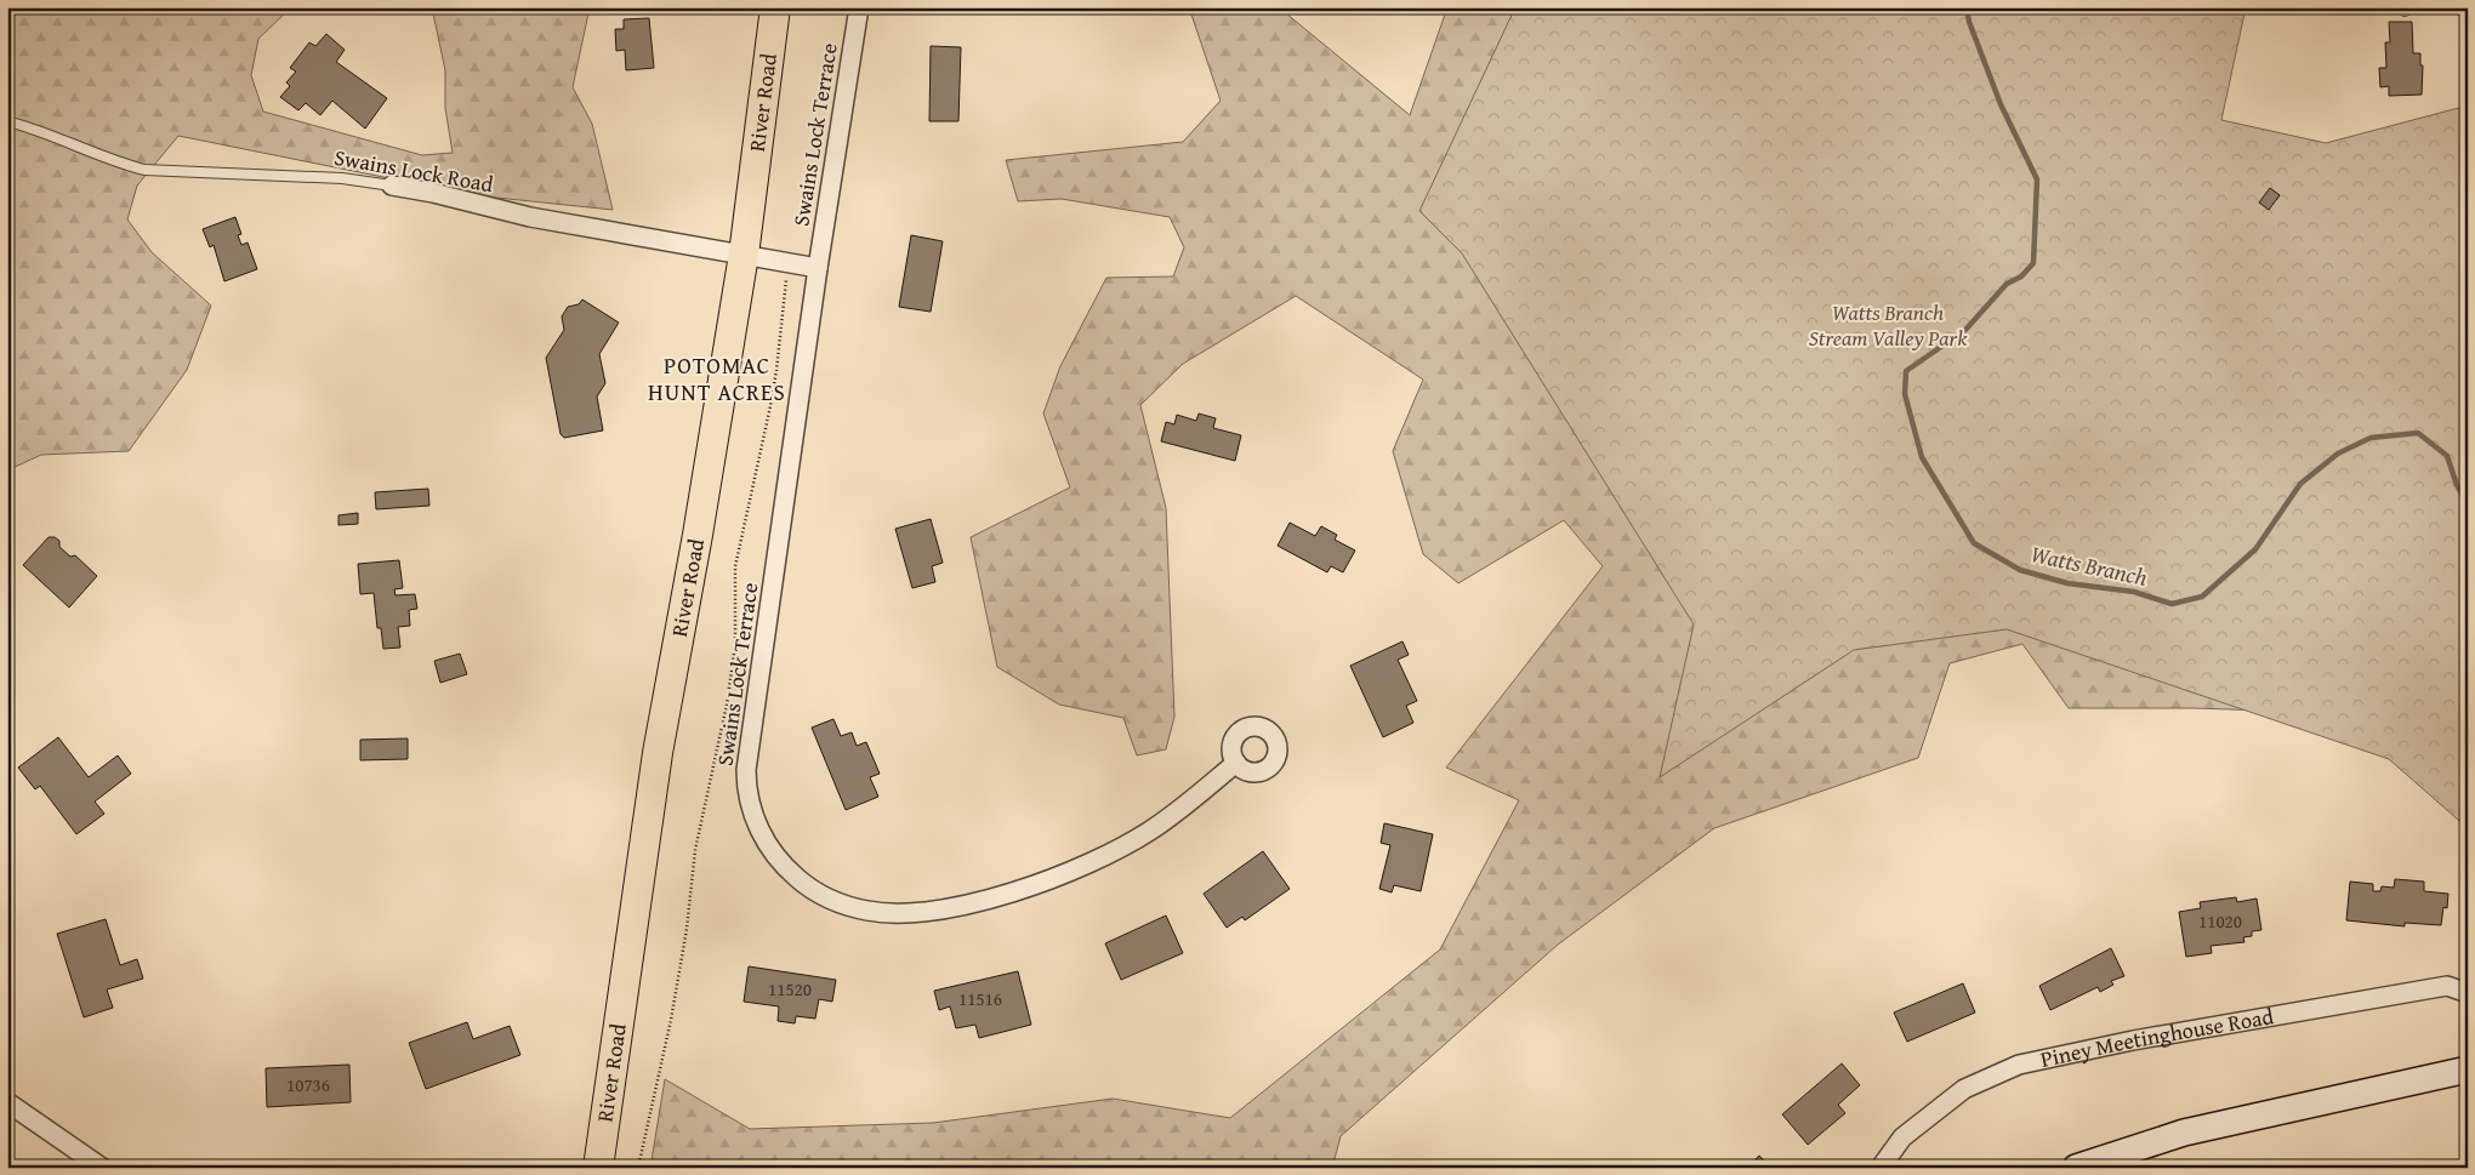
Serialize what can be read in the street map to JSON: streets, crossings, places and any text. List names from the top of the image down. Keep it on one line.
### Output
{"streets":{"main road":["River Road"],"street":["Swains Lock Terrace","Swains Lock Road","Piney Meetinghouse Road"]},"crossings":[["River Road","Swains Lock Road"]],"districts":["POTOMAC HUNT ACRES"],"water":["Watts Branch"],"parks":["Watts Branch Stream Valley Park"],"house_numbers":["11020","11520","11516","10736"]}
